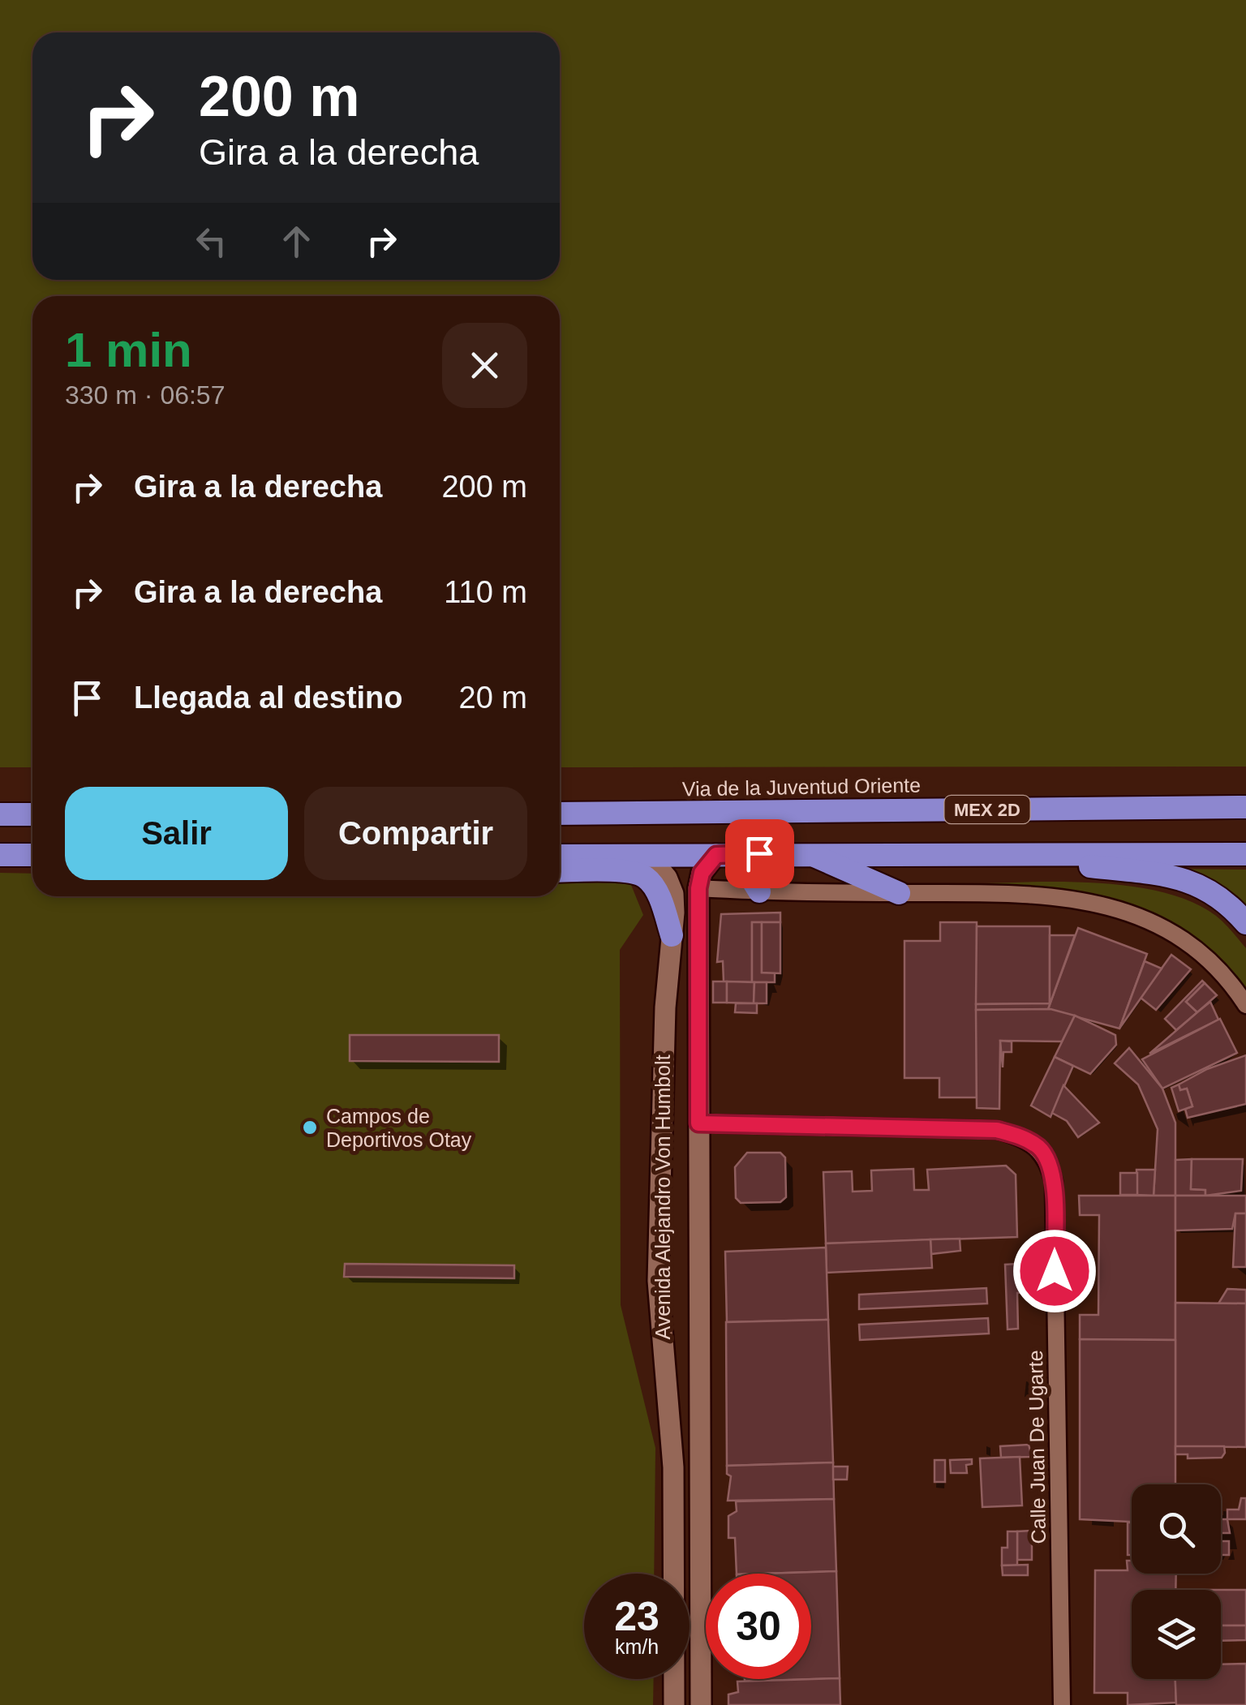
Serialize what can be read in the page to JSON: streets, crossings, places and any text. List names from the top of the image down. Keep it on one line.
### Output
{"streets":{"highway":["Via de la Juventud Oriente","MEX 2D"],"main road":["Avenida Alejandro Von Humbolt"],"street":["Calle Juan De Ugarte"]},"crossings":[["Avenida Alejandro Von Humbolt","Calle Juan De Ugarte"]],"places":["Campos de Deportivos Otay"],"page":{"turn":["200 m","Gira a la derecha"],"heading":["1 min","330 m · 06:57"],"list":[{"name":"Gira a la derecha","value":"200 m"},{"name":"Gira a la derecha","value":"110 m"},{"name":"Llegada al destino","value":"20 m"}],"buttons":["Salir","Compartir"],"speed":"23 km/h","limit":"30"}}
